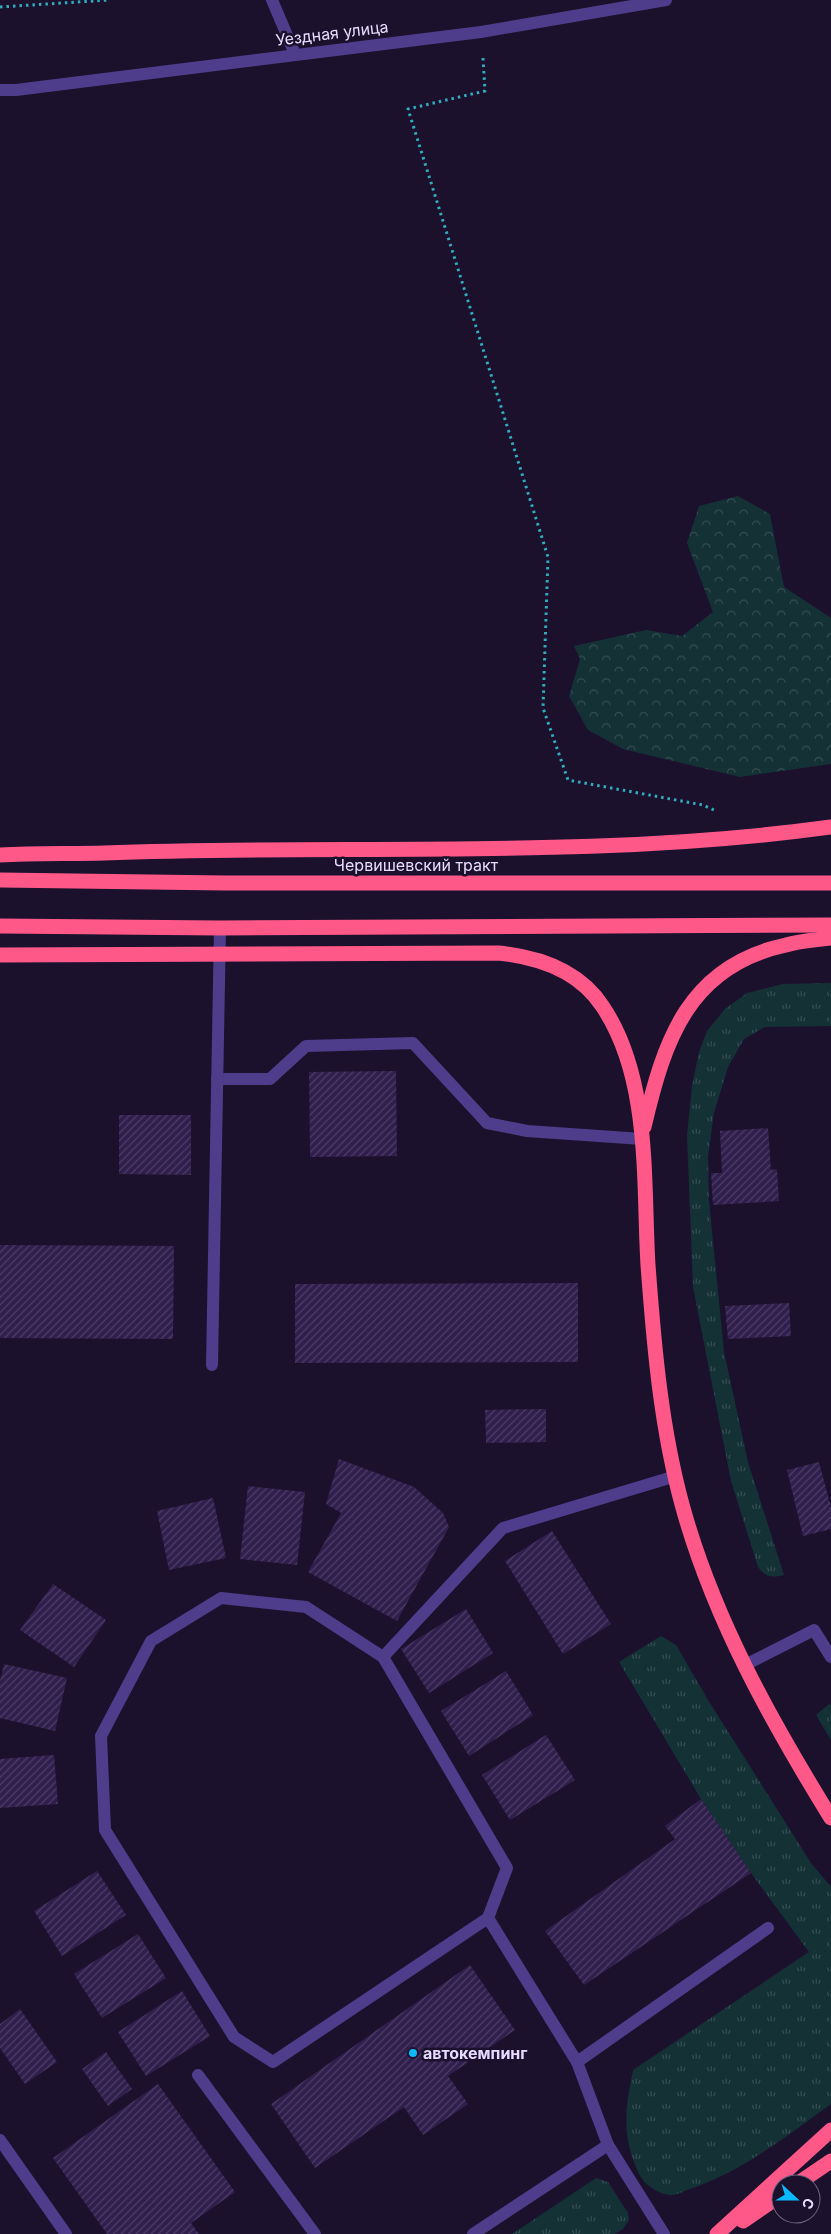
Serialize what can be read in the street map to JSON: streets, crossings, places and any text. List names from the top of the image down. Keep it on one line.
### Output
{"streets":{"highway":["Червишевский тракт"],"street":["Уездная улица"]},"places":["автокемпинг"],"north":"right"}
